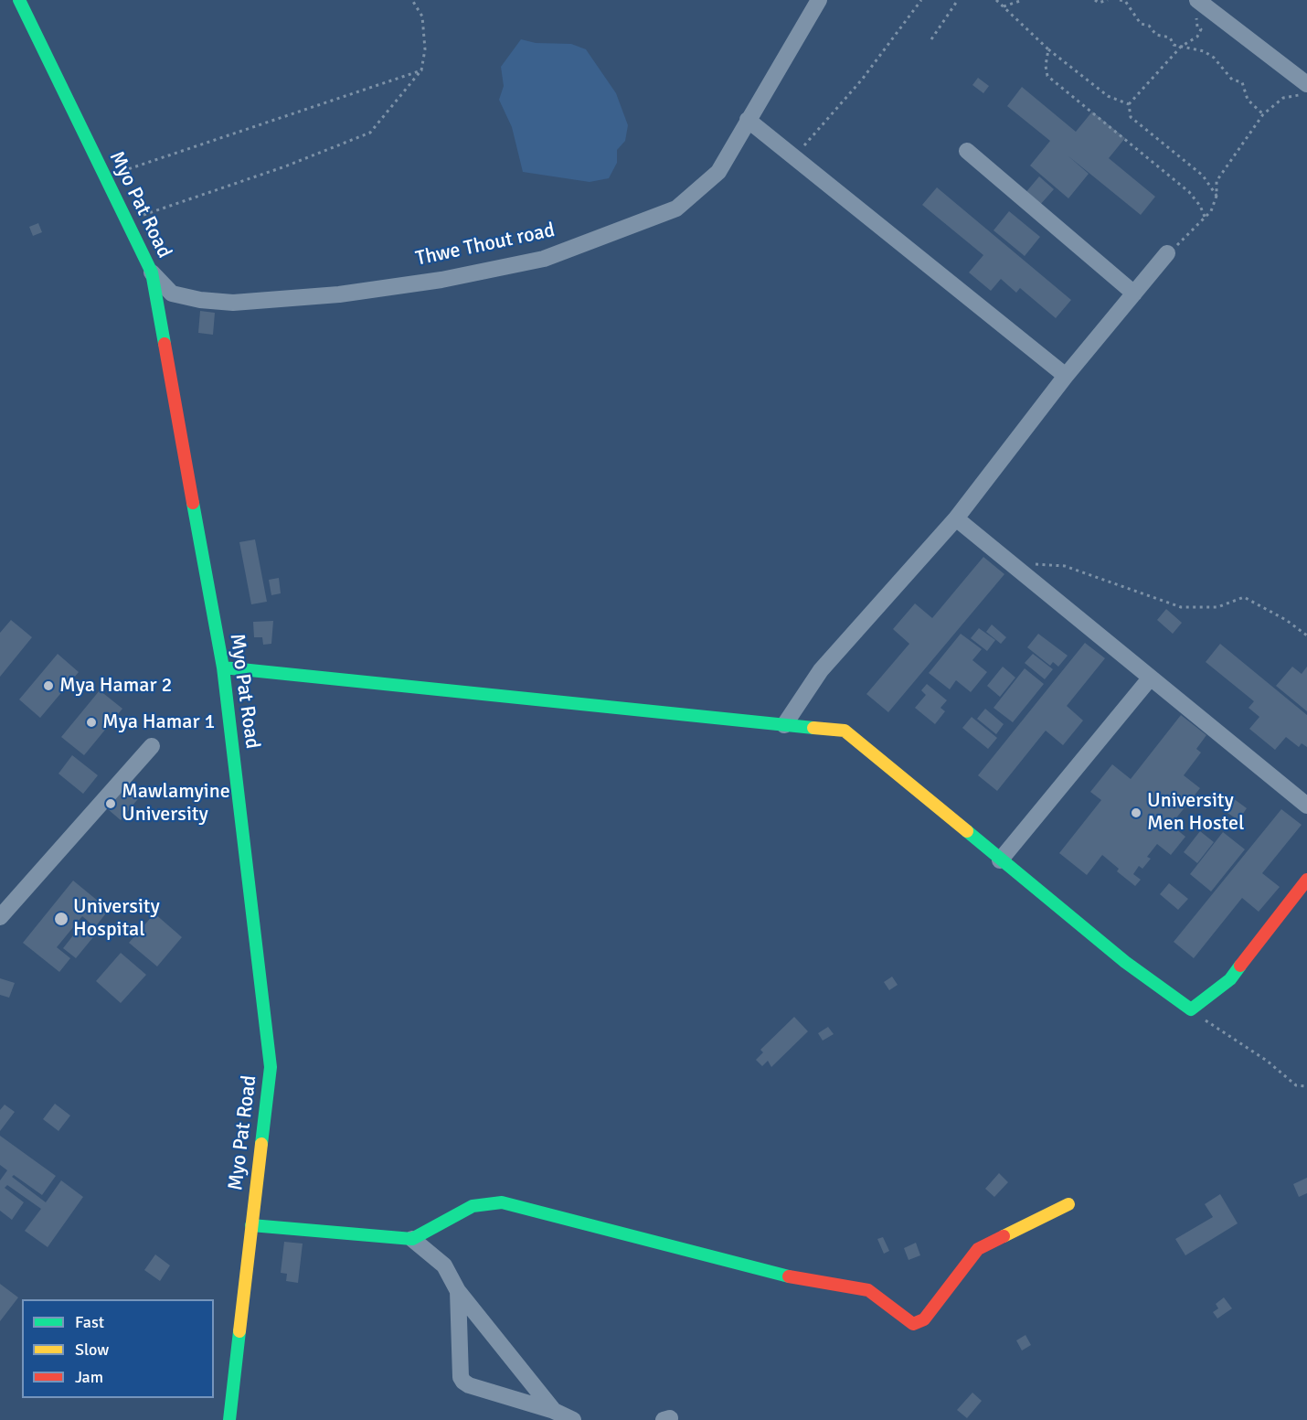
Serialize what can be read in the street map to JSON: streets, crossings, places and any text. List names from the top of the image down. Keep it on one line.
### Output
{"streets":{"street":["Myo Pat Road","Thwe Thout road"]},"crossings":[["Myo Pat Road","Thwe Thout road"]],"places":["Mya Hamar 2","Mya Hamar 1","Mawlamyine University","University Men Hostel","University Hospital"],"legend":["Fast","Slow","Jam"]}
